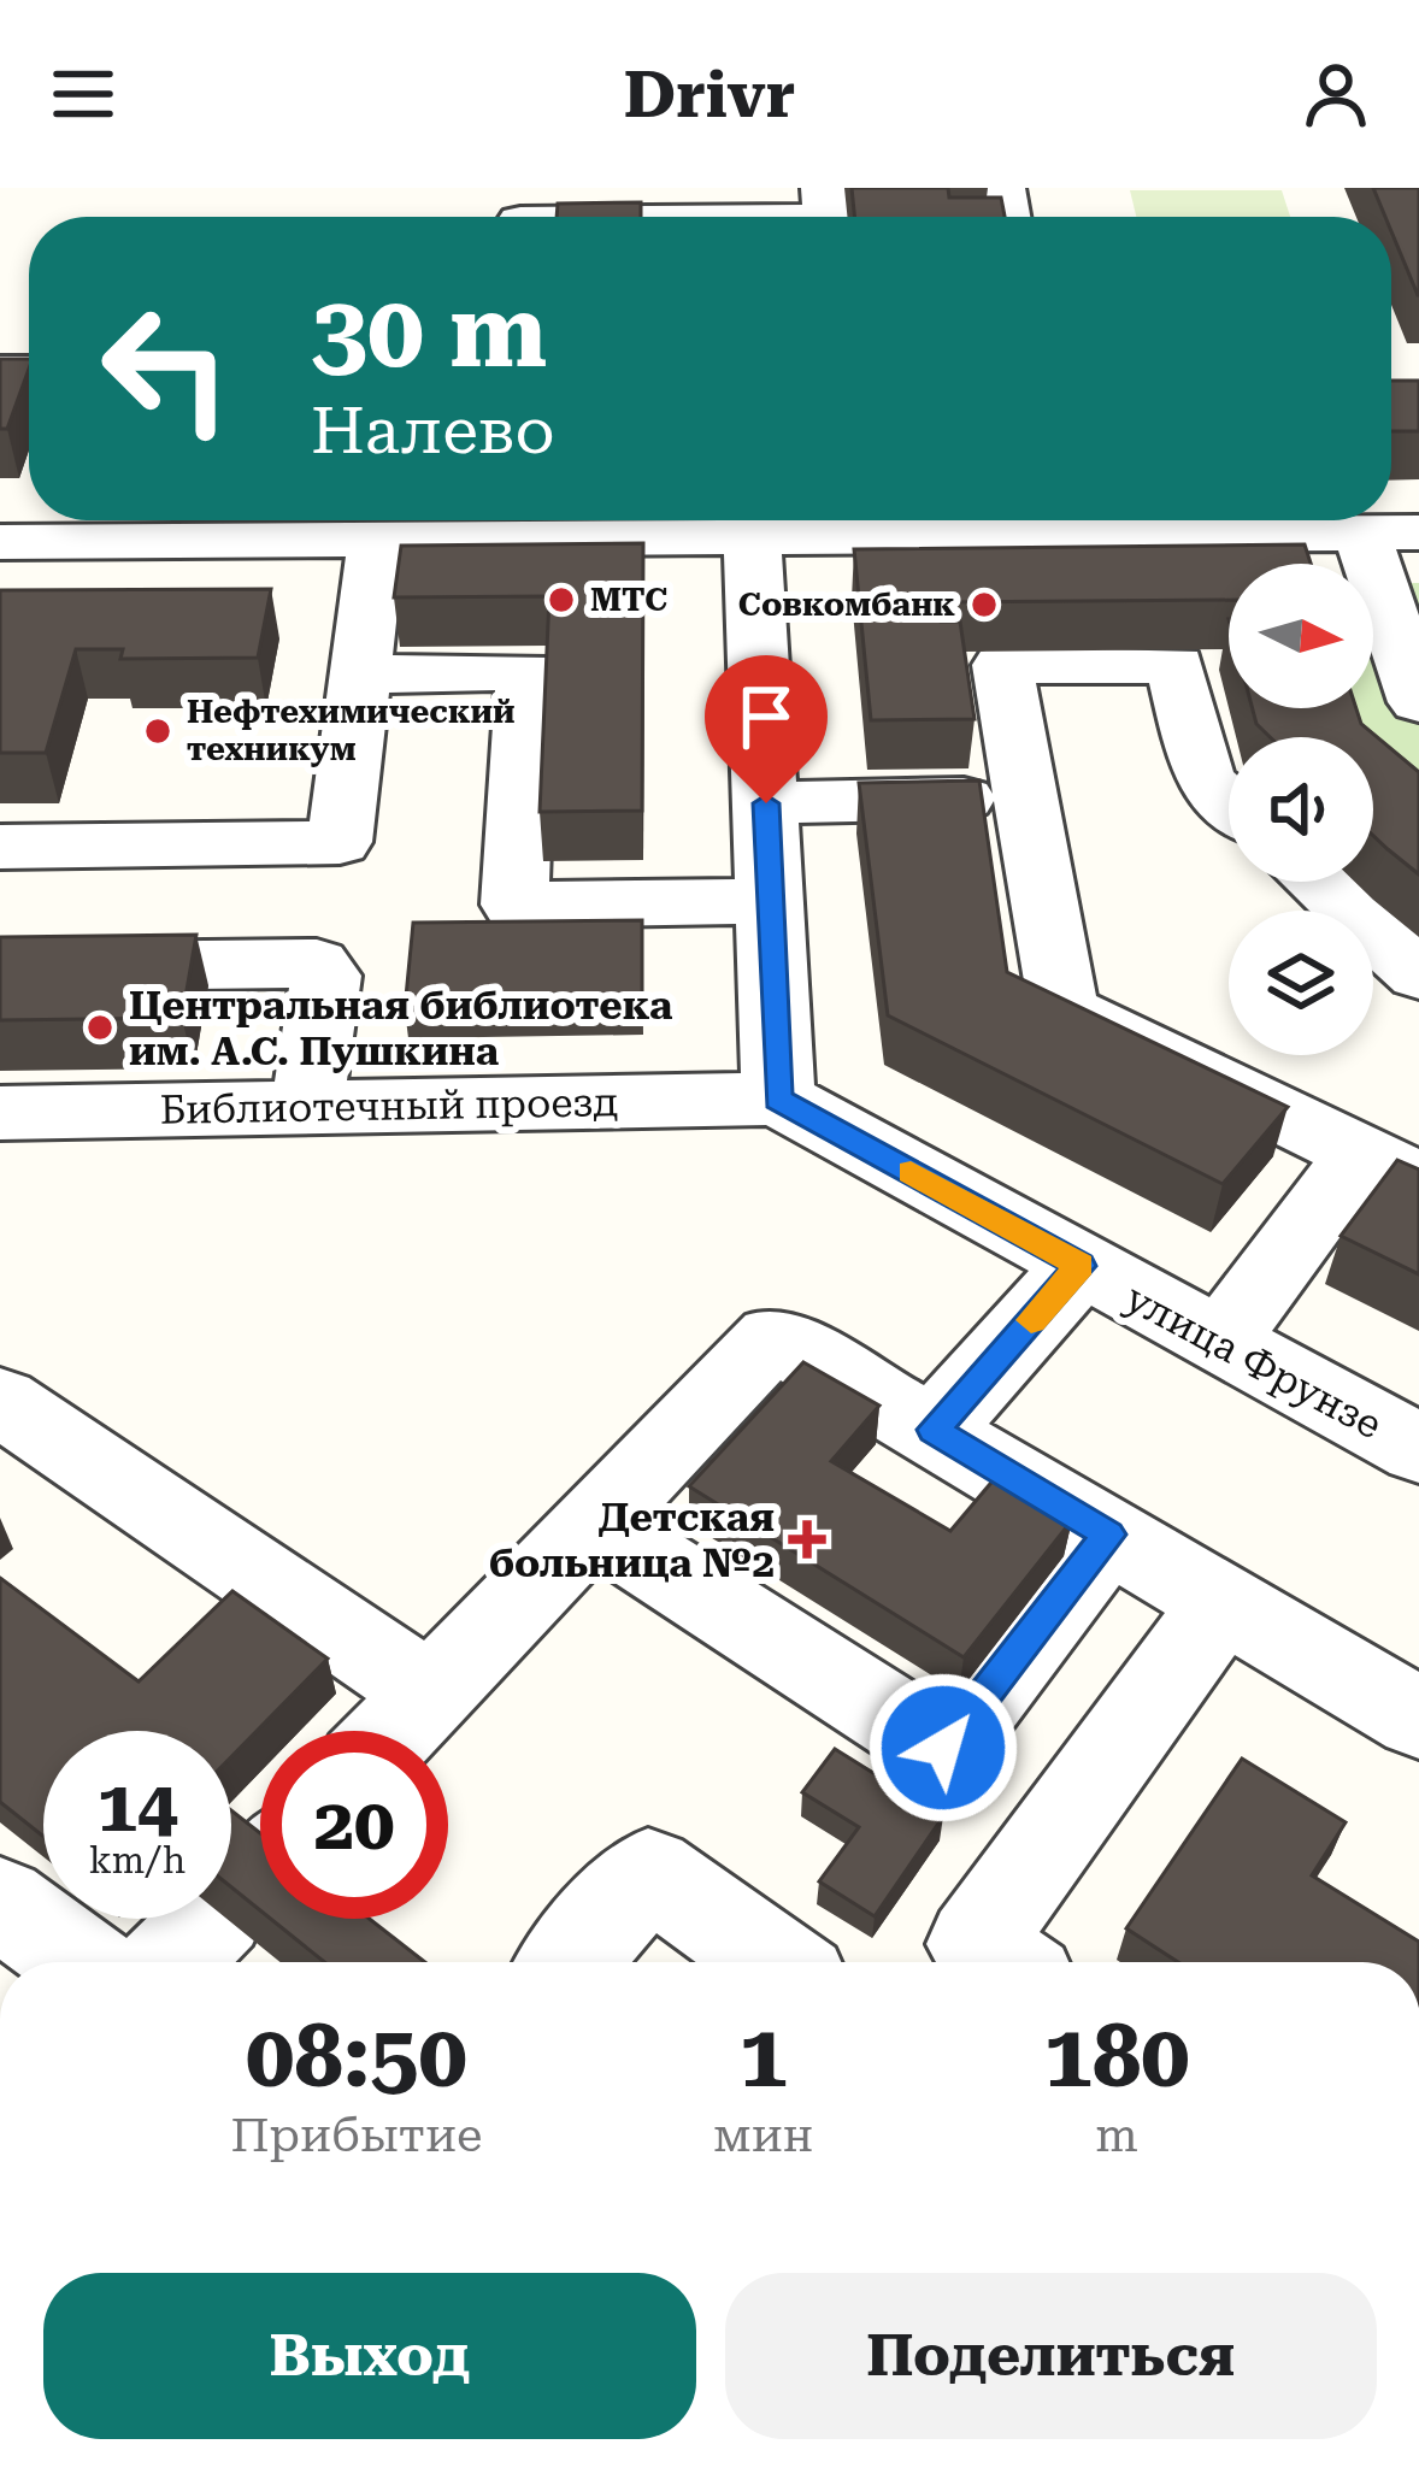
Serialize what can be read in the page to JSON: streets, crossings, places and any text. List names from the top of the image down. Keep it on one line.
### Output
{"streets":{"street":["Библиотечный проезд","улица Фрунзе"]},"crossings":[["Библиотечный проезд","улица Фрунзе"]],"places":{"other":["МТС","Совкомбанк","Нефтехимический техникум","Центральная библиотека им. А.С. Пушкина"],"health":["Детская больница №2"]},"north":"right","page":{"header":"Drivr","turn":["30 m","Налево"],"speed":"14 km/h","limit":"20","eta":["08:50","Прибытие","1","мин","180","m"],"buttons":["Выход","Поделиться"]}}
